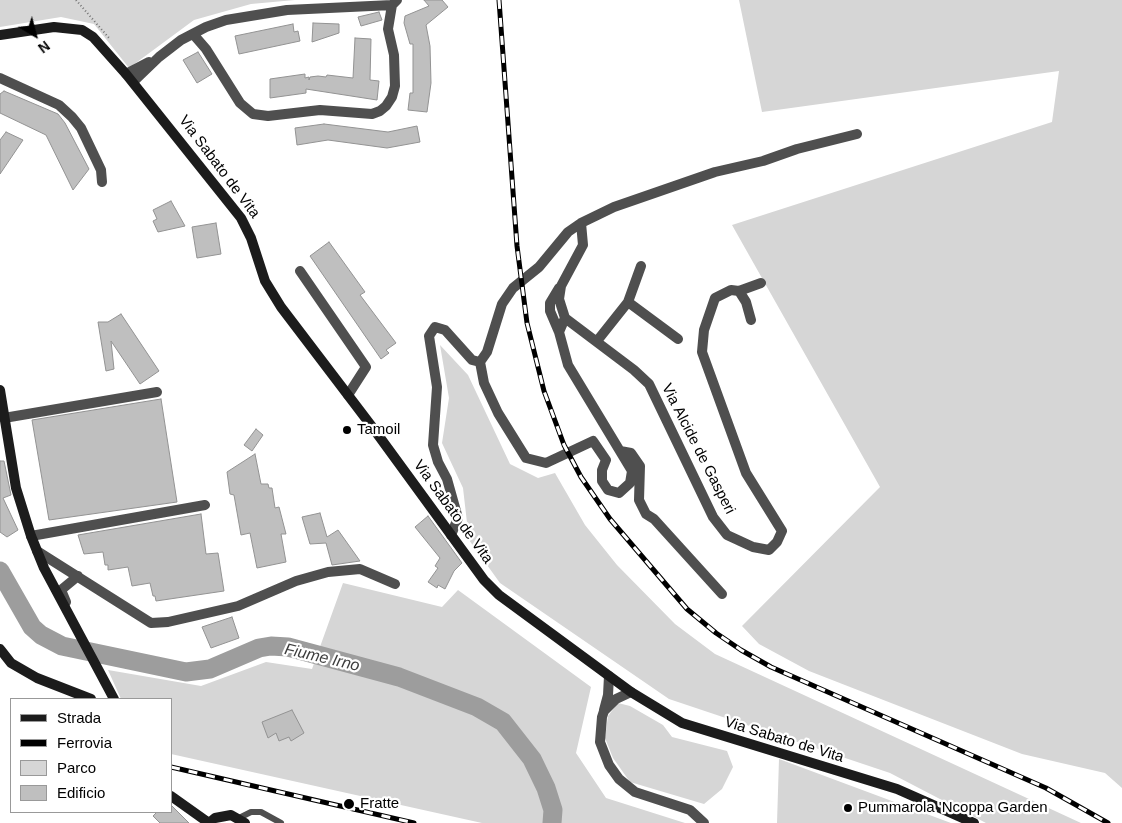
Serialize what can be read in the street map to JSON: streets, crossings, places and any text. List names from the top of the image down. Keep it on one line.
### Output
{"streets":{"street":["Via Sabato de Vita","Via Alcide de Gasperi"]},"water":["Fiume Irno"],"places":["Tamoil","Fratte","Pummarola 'Ncoppa Garden"],"legend":["Strada","Ferrovia","Parco","Edificio"],"north":"bottom right"}
